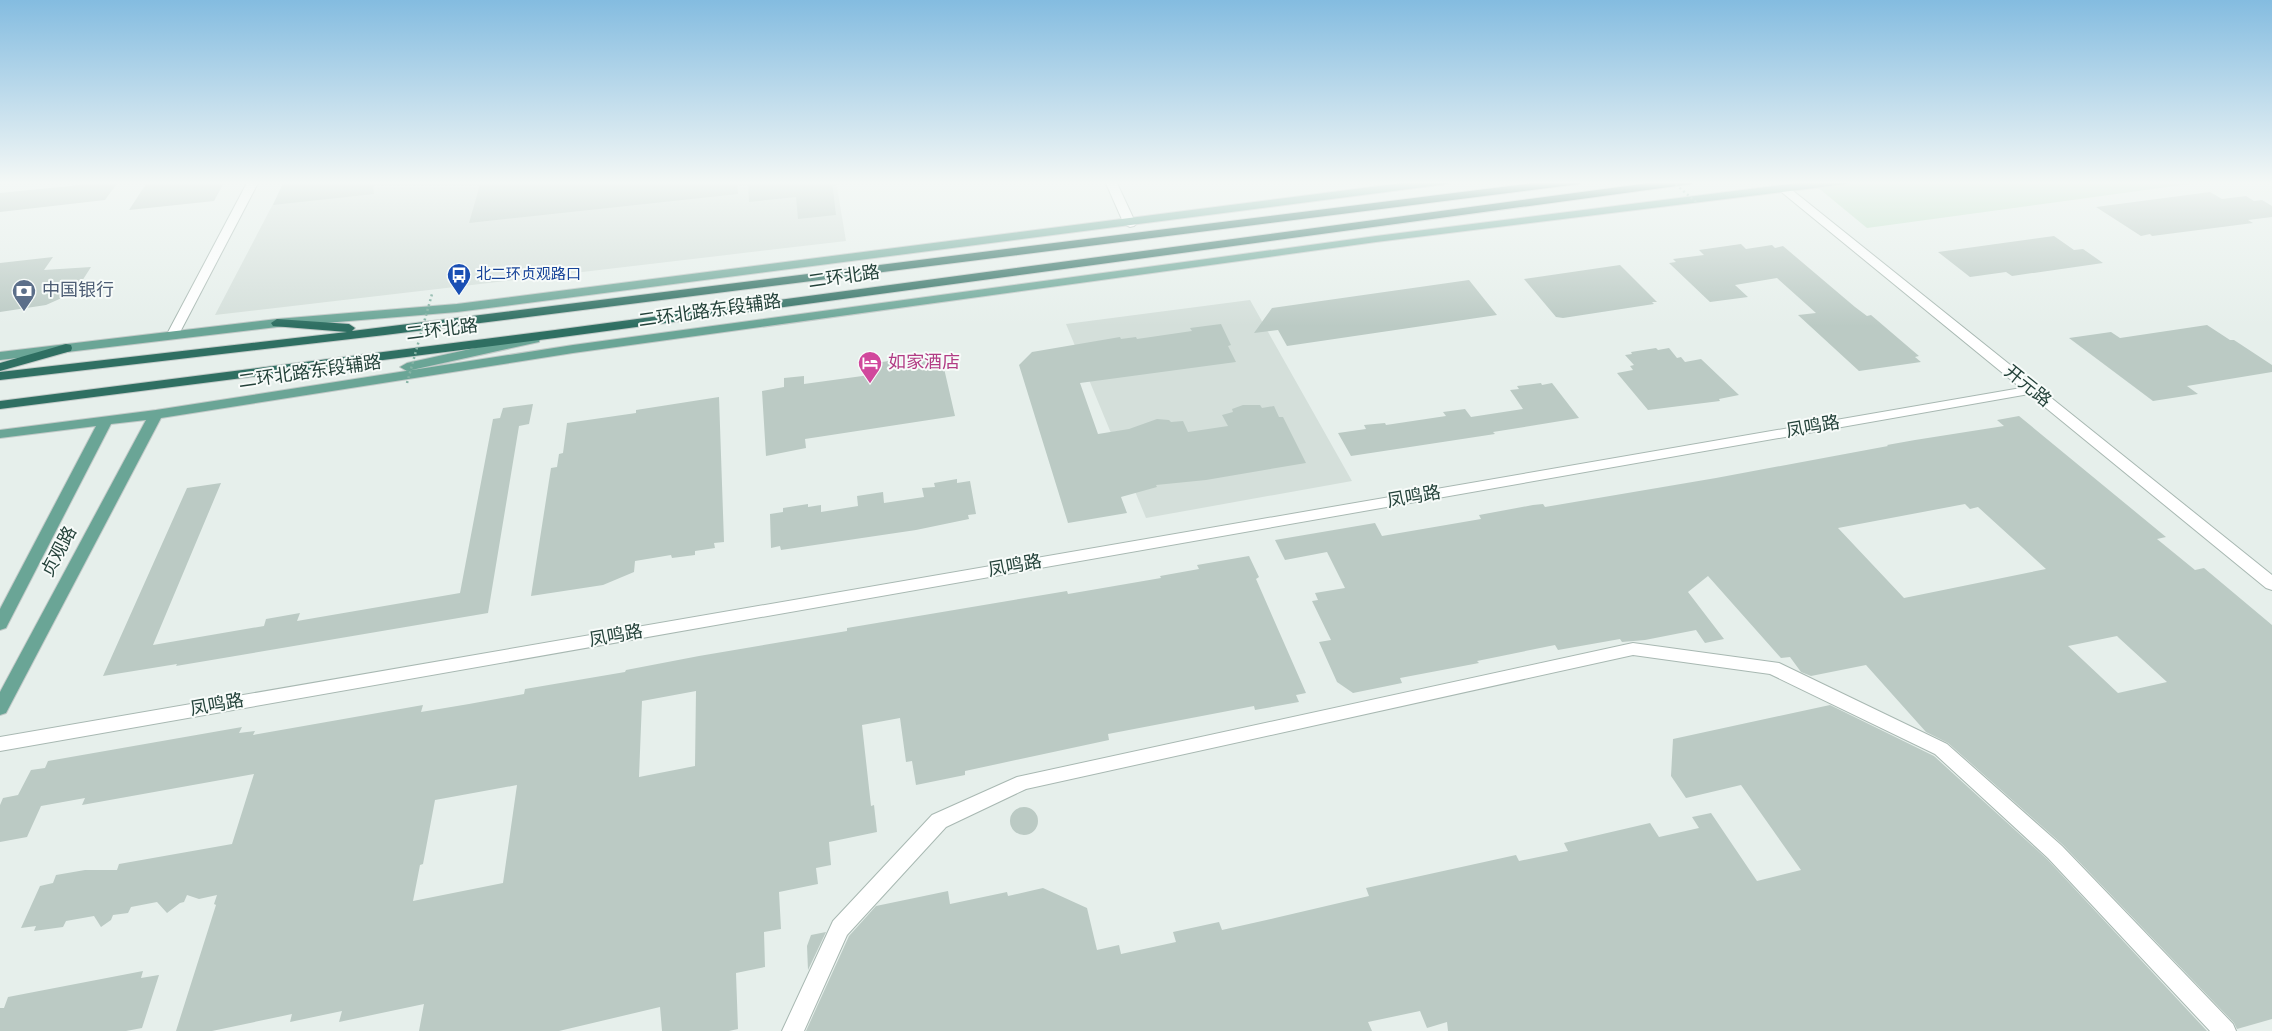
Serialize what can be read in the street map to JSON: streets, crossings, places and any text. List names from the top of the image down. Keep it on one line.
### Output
{"streets":{"highway":["二环北路"],"main road":["二环北路东段辅路","贞观路"],"street":["开元路","凤鸣路"]},"crossings":[["二环北路东段辅路","贞观路"],["开元路","凤鸣路"]],"places":{"bus stop":["北二环贞观路口"],"bank":["中国银行"],"hotel":["如家酒店"]}}
